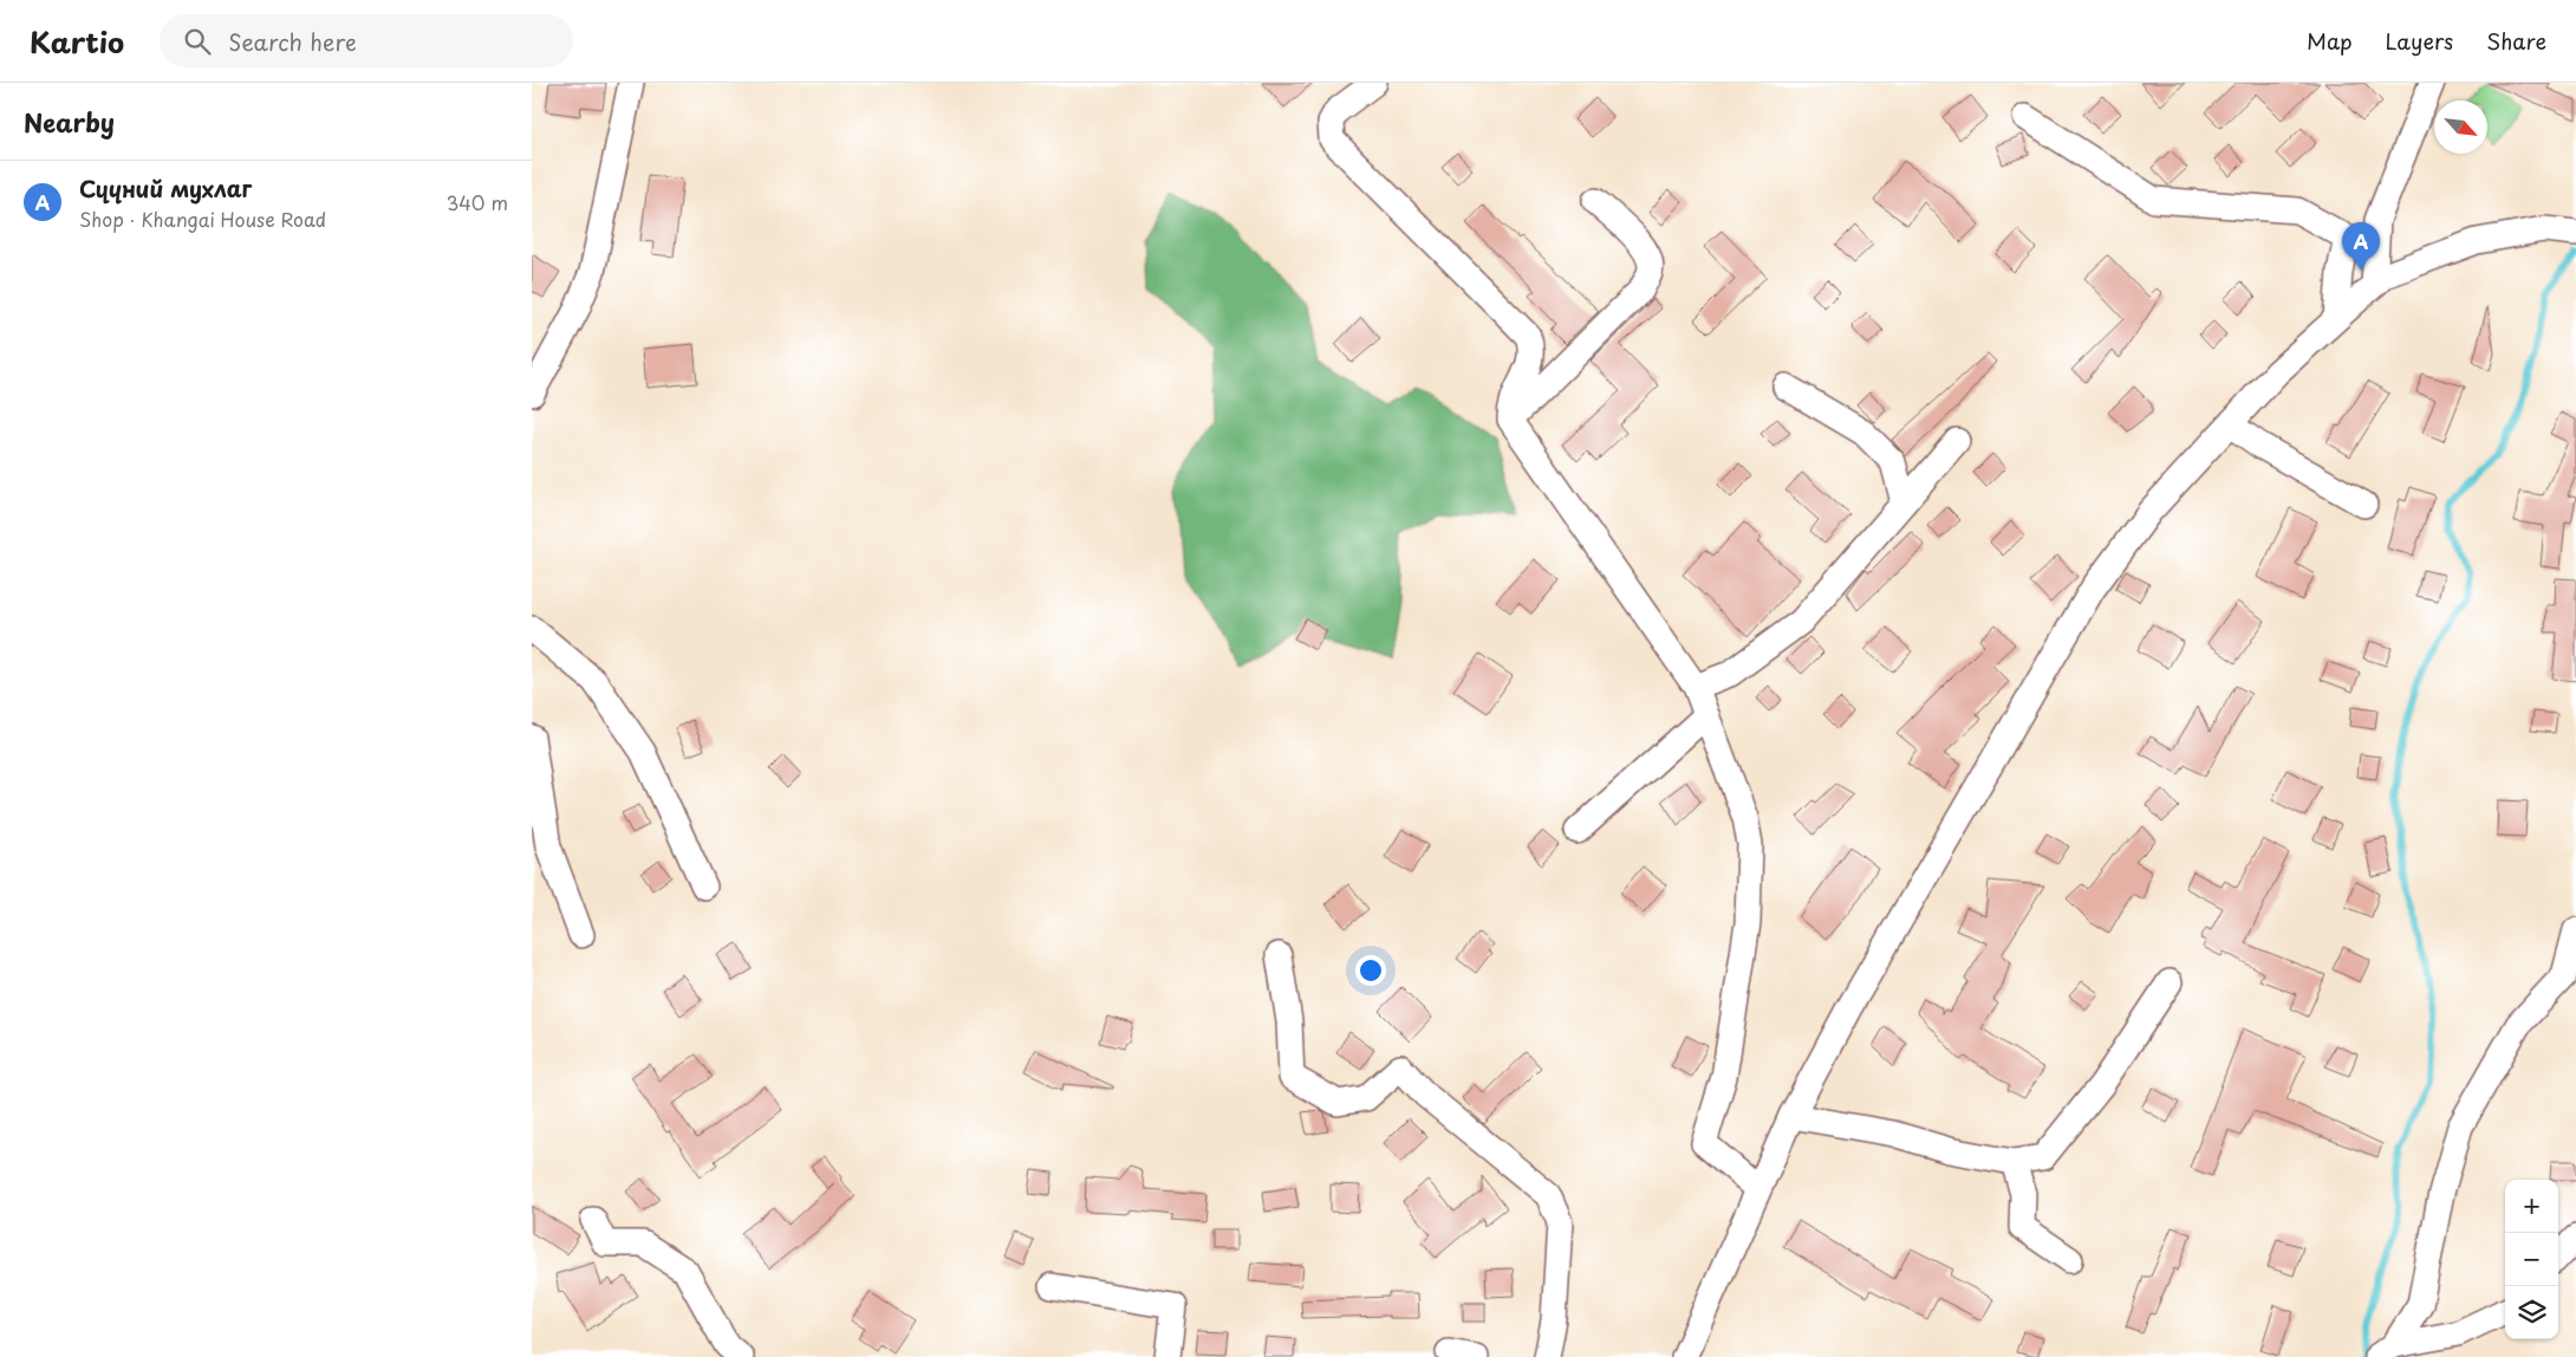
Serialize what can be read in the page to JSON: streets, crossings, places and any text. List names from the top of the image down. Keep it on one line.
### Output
{"north":"bottom right","page":{"header":"Kartio","search":"Search here","nav":["Map","Layers","Share"],"heading":"Nearby","list":[{"mark":"A","name":"Сүүний мухлаг","note":"Shop · Khangai House Road","value":"340 m"}],"pins":"A","map_buttons":["+","−"]}}
